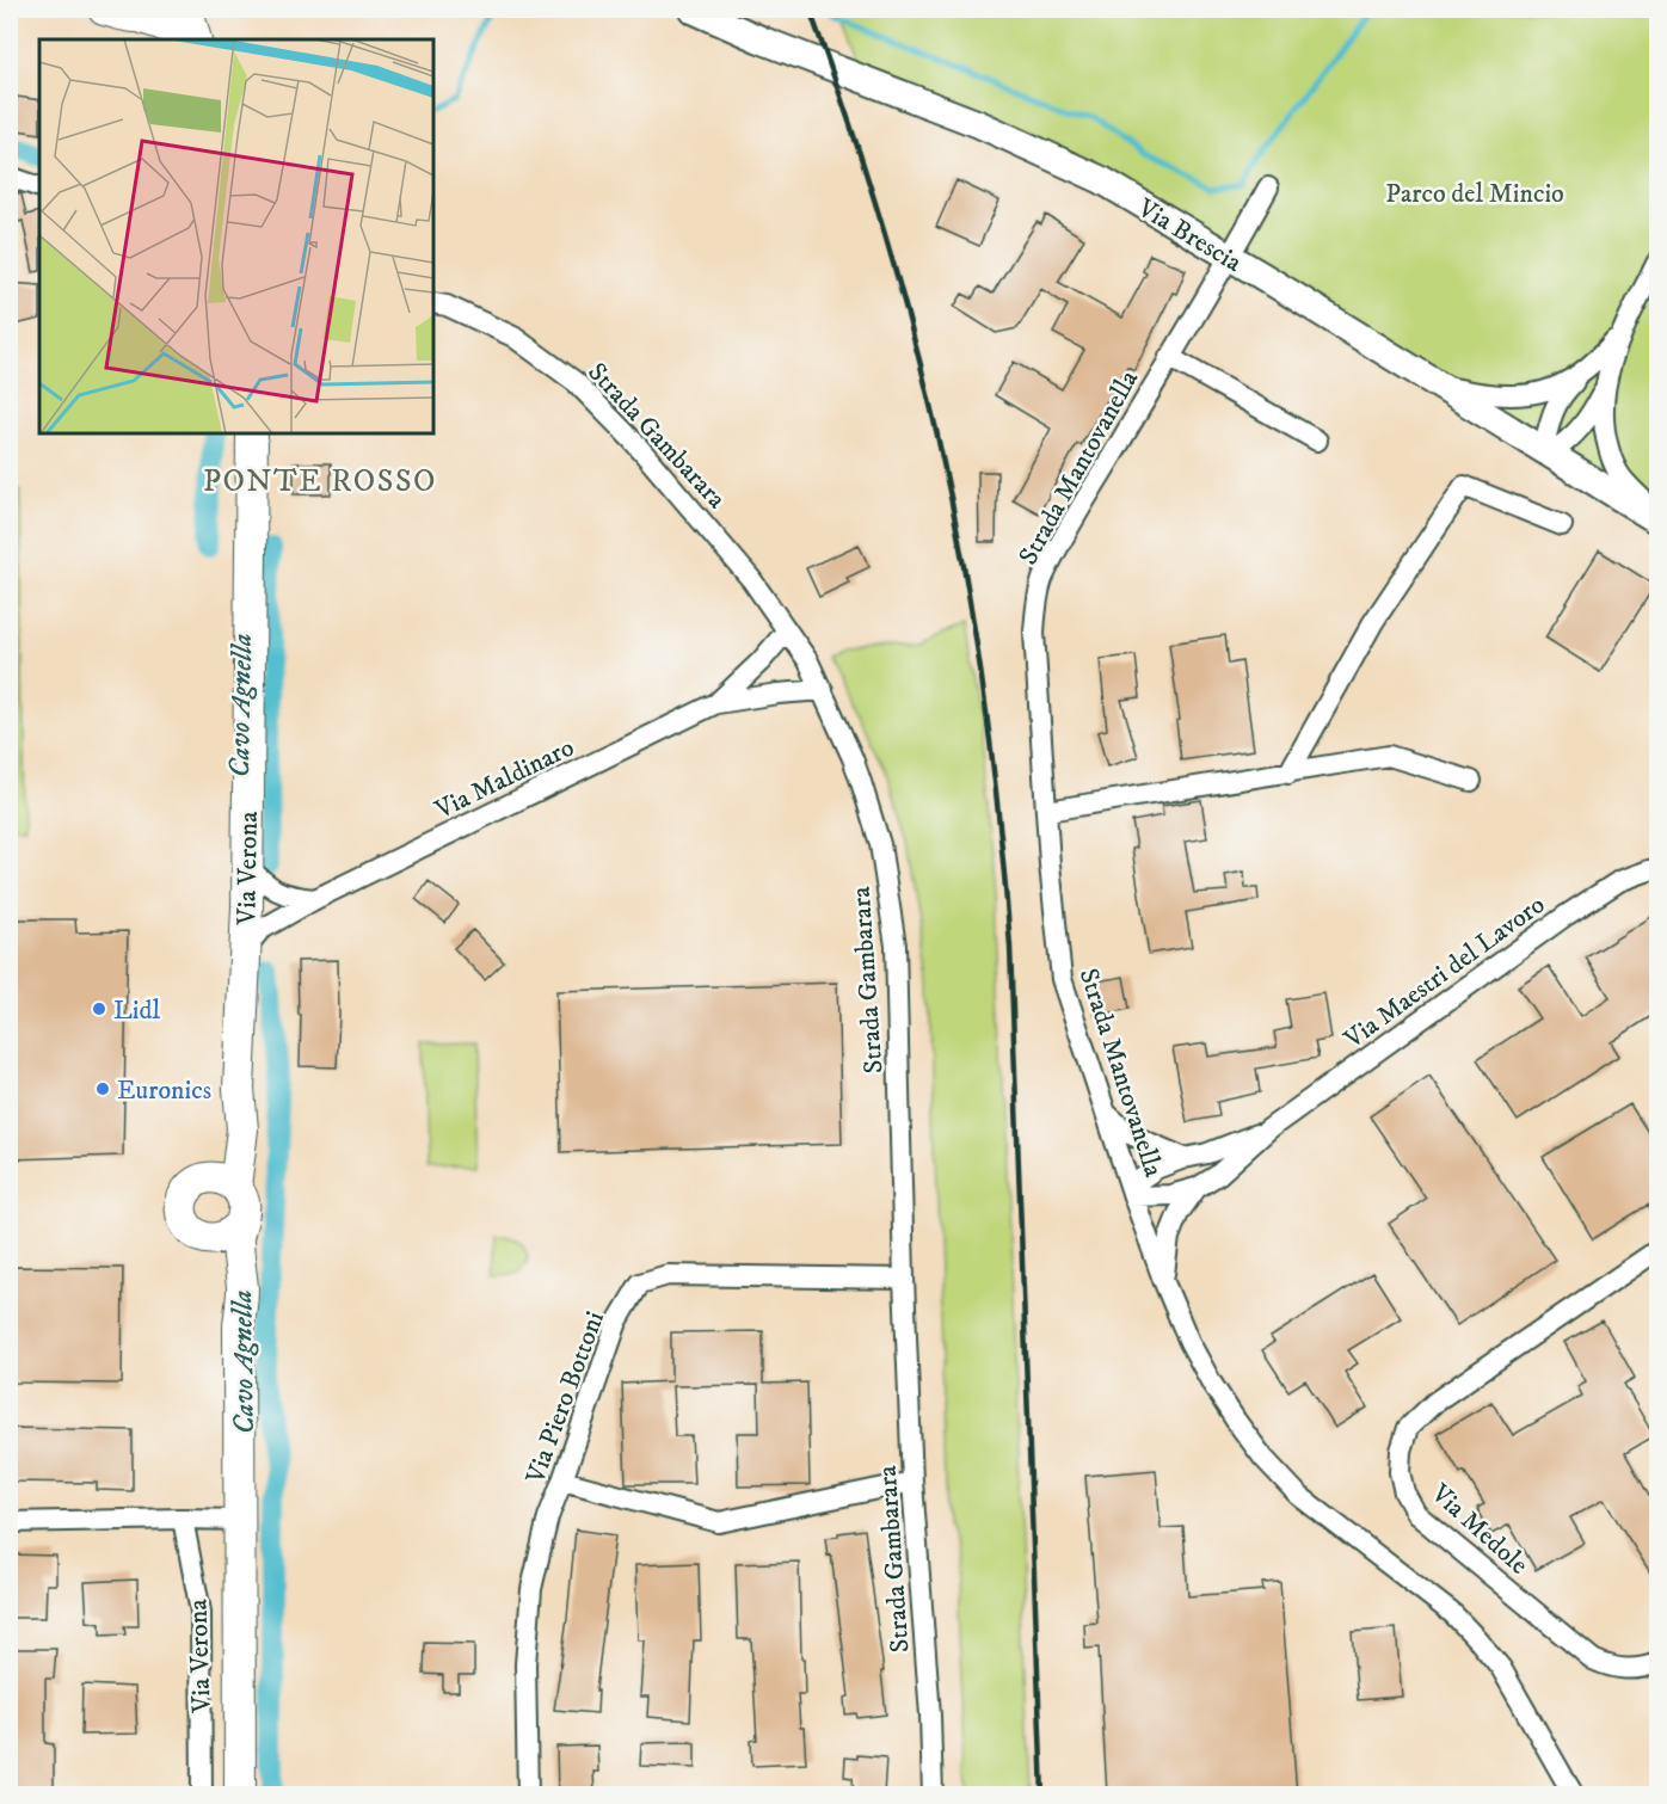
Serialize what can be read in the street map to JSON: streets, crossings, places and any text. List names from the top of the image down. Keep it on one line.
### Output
{"streets":{"main road":["Via Brescia","Via Verona"],"street":["Strada Gambarara","Strada Mantovanella","Via Maldinaro","Via Maestri del Lavoro","Via Piero Bottoni","Via Medole"]},"crossings":[["Via Brescia","Strada Mantovanella"],["Strada Gambarara","Via Maldinaro"],["Strada Gambarara","Via Piero Bottoni"],["Via Maldinaro","Via Verona"]],"districts":["PONTE ROSSO"],"water":["Cavo Agnella"],"parks":["Parco del Mincio"],"places":["Lidl","Euronics"]}
